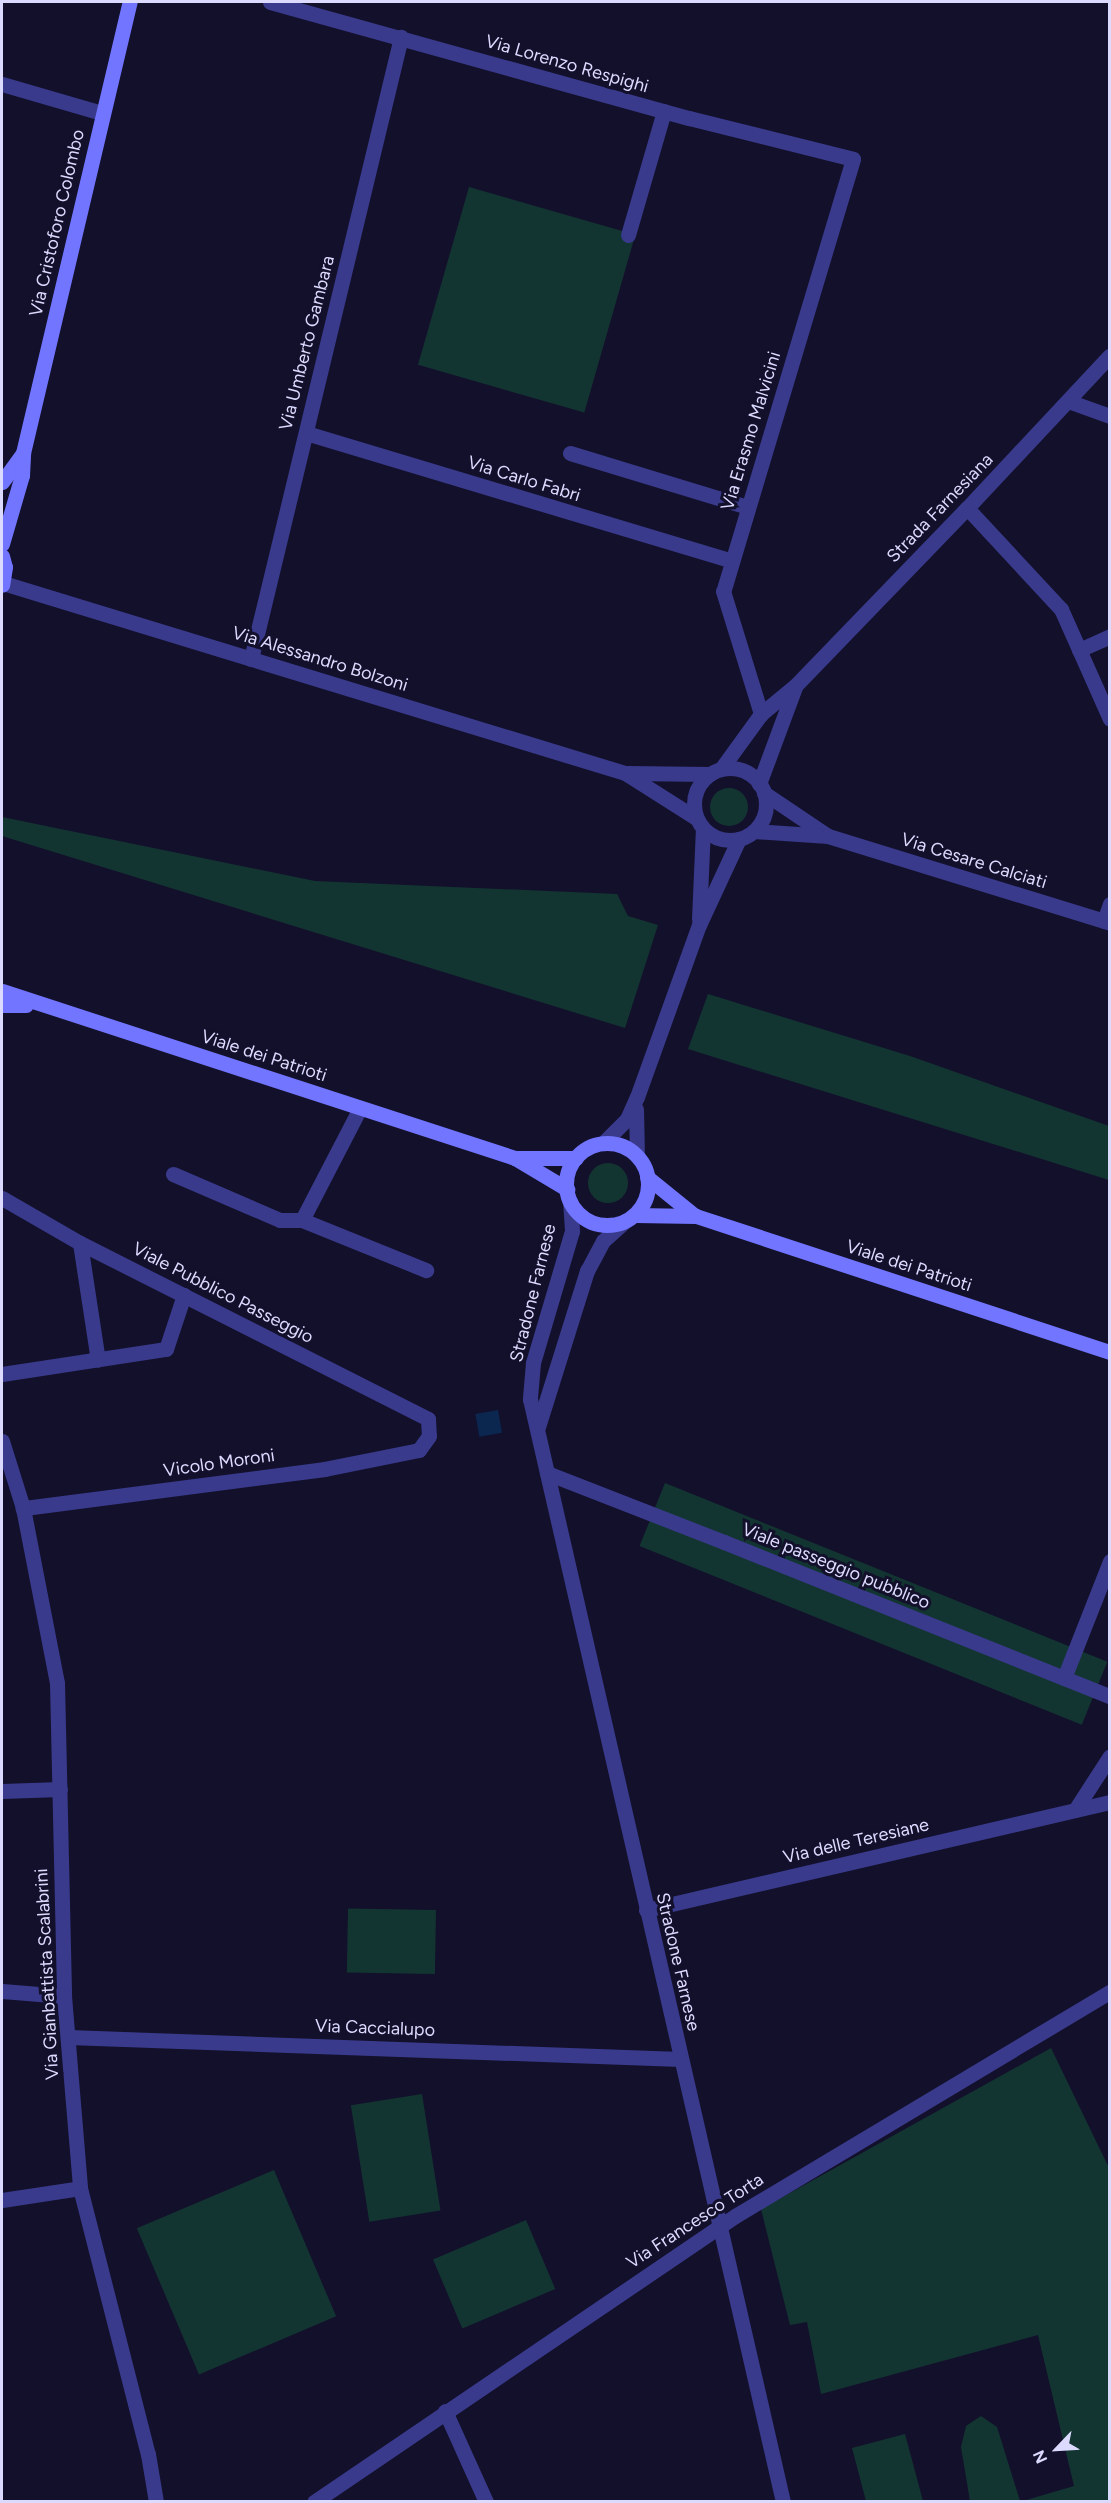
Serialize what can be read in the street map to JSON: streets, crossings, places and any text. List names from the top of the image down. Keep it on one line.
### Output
{"streets":{"main road":["Via Cristoforo Colombo","Viale dei Patrioti"],"street":["Via Lorenzo Respighi","Via Umberto Gambara","Via Erasmo Malvicini","Via Carlo Fabri","Strada Farnesiana","Via Alessandro Bolzoni","Via Cesare Calciati","Viale Pubblico Passeggio","Stradone Farnese","Vicolo Moroni","Viale passeggio pubblico","Via delle Teresiane","Via Gianbattista Scalabrini","Via Caccialupo","Via Francesco Torta"]},"crossings":[["Via Lorenzo Respighi","Via Umberto Gambara"],["Via Lorenzo Respighi","Via Erasmo Malvicini"],["Via Umberto Gambara","Via Carlo Fabri"],["Via Umberto Gambara","Via Alessandro Bolzoni"],["Via Erasmo Malvicini","Via Carlo Fabri"],["Via Erasmo Malvicini","Strada Farnesiana"],["Strada Farnesiana","Via Alessandro Bolzoni"],["Strada Farnesiana","Via Cesare Calciati"],["Via Alessandro Bolzoni","Via Cesare Calciati"],["Viale dei Patrioti","Stradone Farnese"],["Viale Pubblico Passeggio","Vicolo Moroni"],["Stradone Farnese","Viale passeggio pubblico"],["Stradone Farnese","Via delle Teresiane"],["Stradone Farnese","Via Caccialupo"],["Stradone Farnese","Via Francesco Torta"],["Vicolo Moroni","Via Gianbattista Scalabrini"],["Via Gianbattista Scalabrini","Via Caccialupo"]],"north":"bottom left"}
